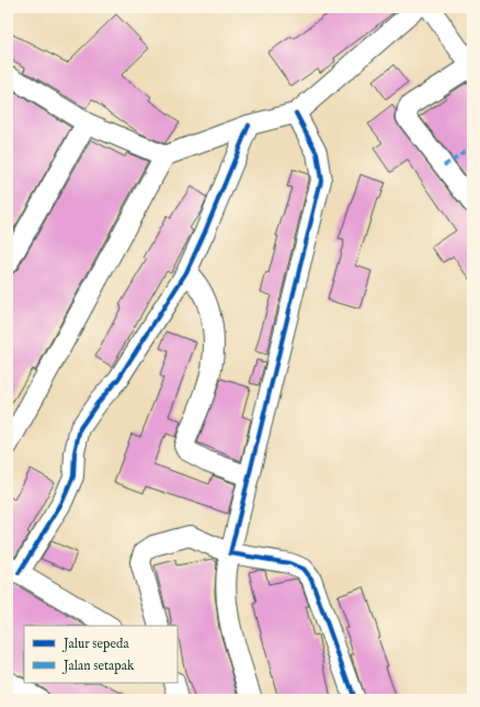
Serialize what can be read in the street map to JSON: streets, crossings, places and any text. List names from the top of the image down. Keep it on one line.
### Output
{"legend":["Jalur sepeda","Jalan setapak"]}
